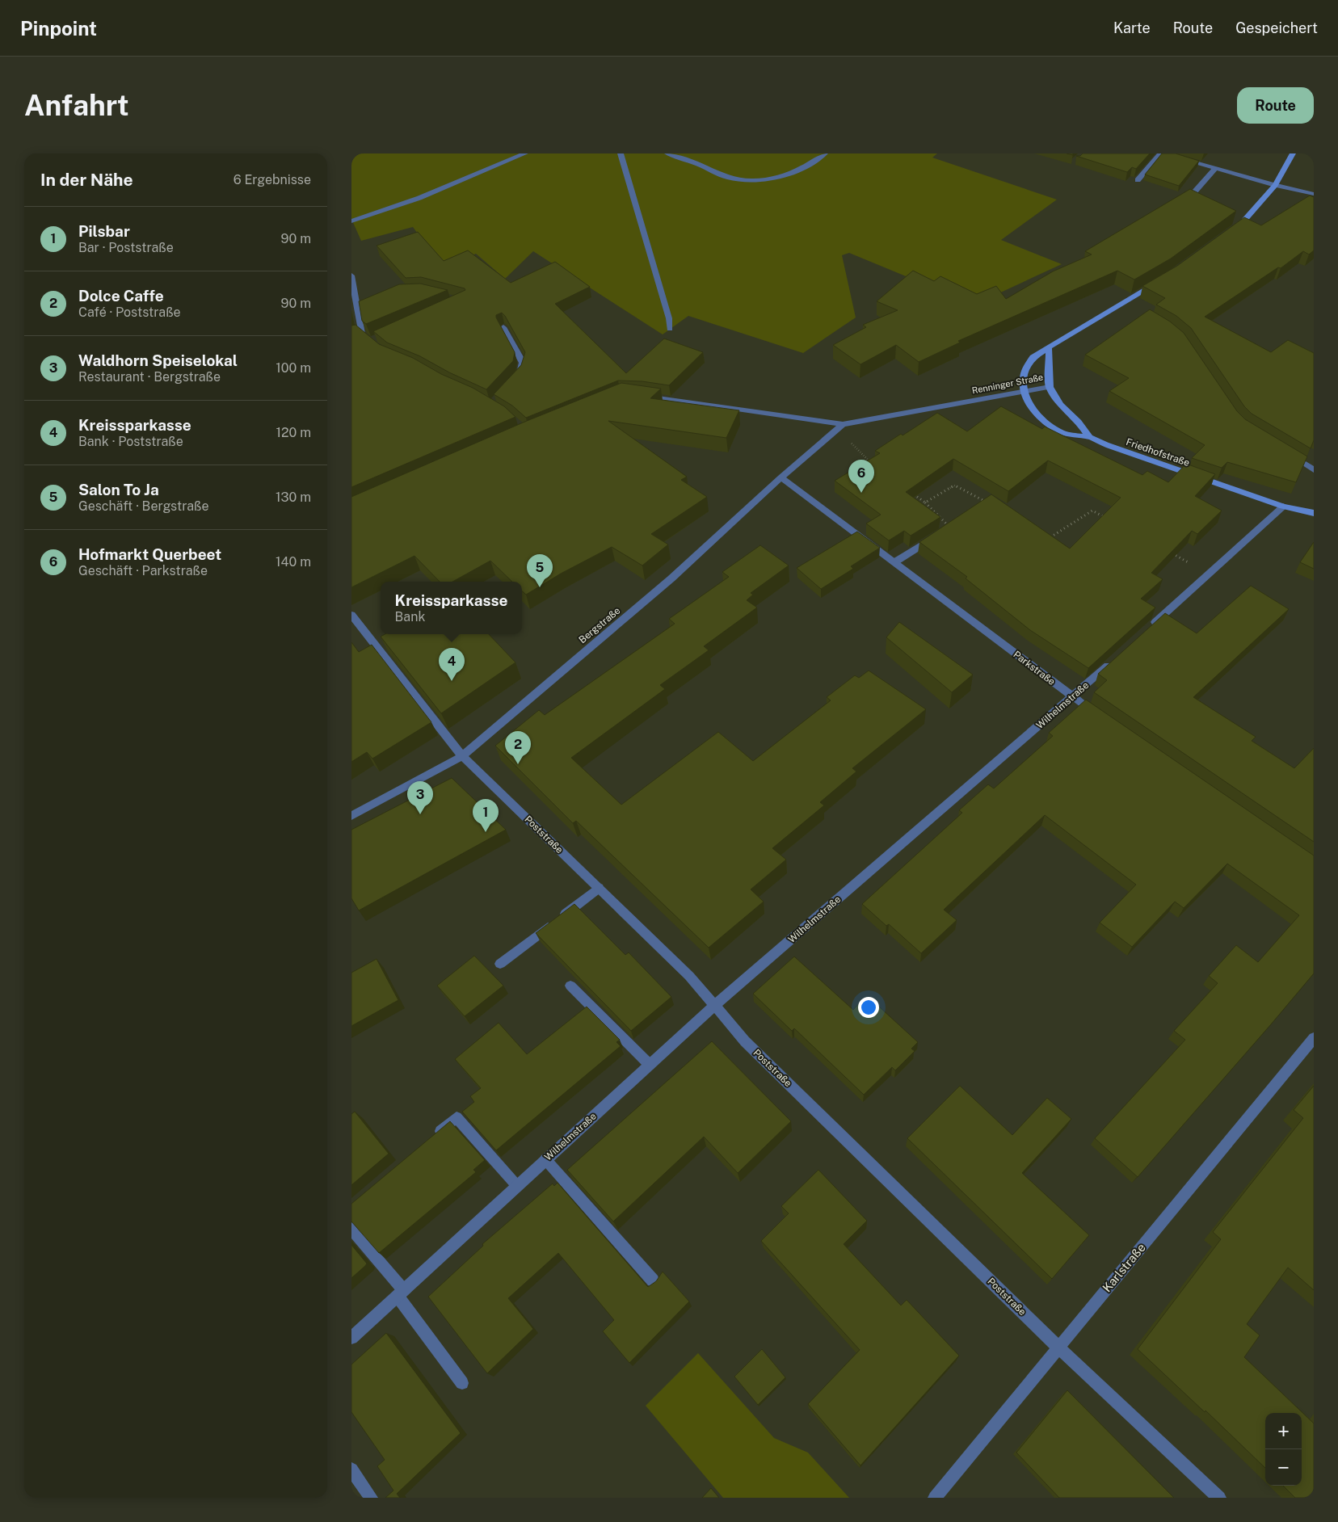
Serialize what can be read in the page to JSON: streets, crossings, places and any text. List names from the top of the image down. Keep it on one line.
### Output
{"streets":{"street":["Renninger Straße","Friedhofstraße","Bergstraße","Parkstraße","Wilhelmstraße","Poststraße","Karlstraße"]},"crossings":[["Renninger Straße","Friedhofstraße"],["Renninger Straße","Bergstraße"],["Bergstraße","Parkstraße"],["Bergstraße","Poststraße"],["Parkstraße","Wilhelmstraße"],["Wilhelmstraße","Poststraße"],["Poststraße","Karlstraße"]],"page":{"header":"Pinpoint","nav":["Karte","Route","Gespeichert"],"buttons":"Route","title":"Anfahrt","heading":["In der Nähe","6 Ergebnisse"],"list":[{"mark":"1","name":"Pilsbar","note":"Bar · Poststraße","value":"90 m"},{"mark":"2","name":"Dolce Caffe","note":"Café · Poststraße","value":"90 m"},{"mark":"3","name":"Waldhorn Speiselokal","note":"Restaurant · Bergstraße","value":"100 m"},{"mark":"4","name":"Kreissparkasse","note":"Bank · Poststraße","value":"120 m"},{"mark":"5","name":"Salon To Ja","note":"Geschäft · Bergstraße","value":"130 m"},{"mark":"6","name":"Hofmarkt Querbeet","note":"Geschäft · Parkstraße","value":"140 m"}],"pins":["6","5","4","2","3","1"],"popup":["Kreissparkasse","Bank"],"map_buttons":["+","−"]}}
